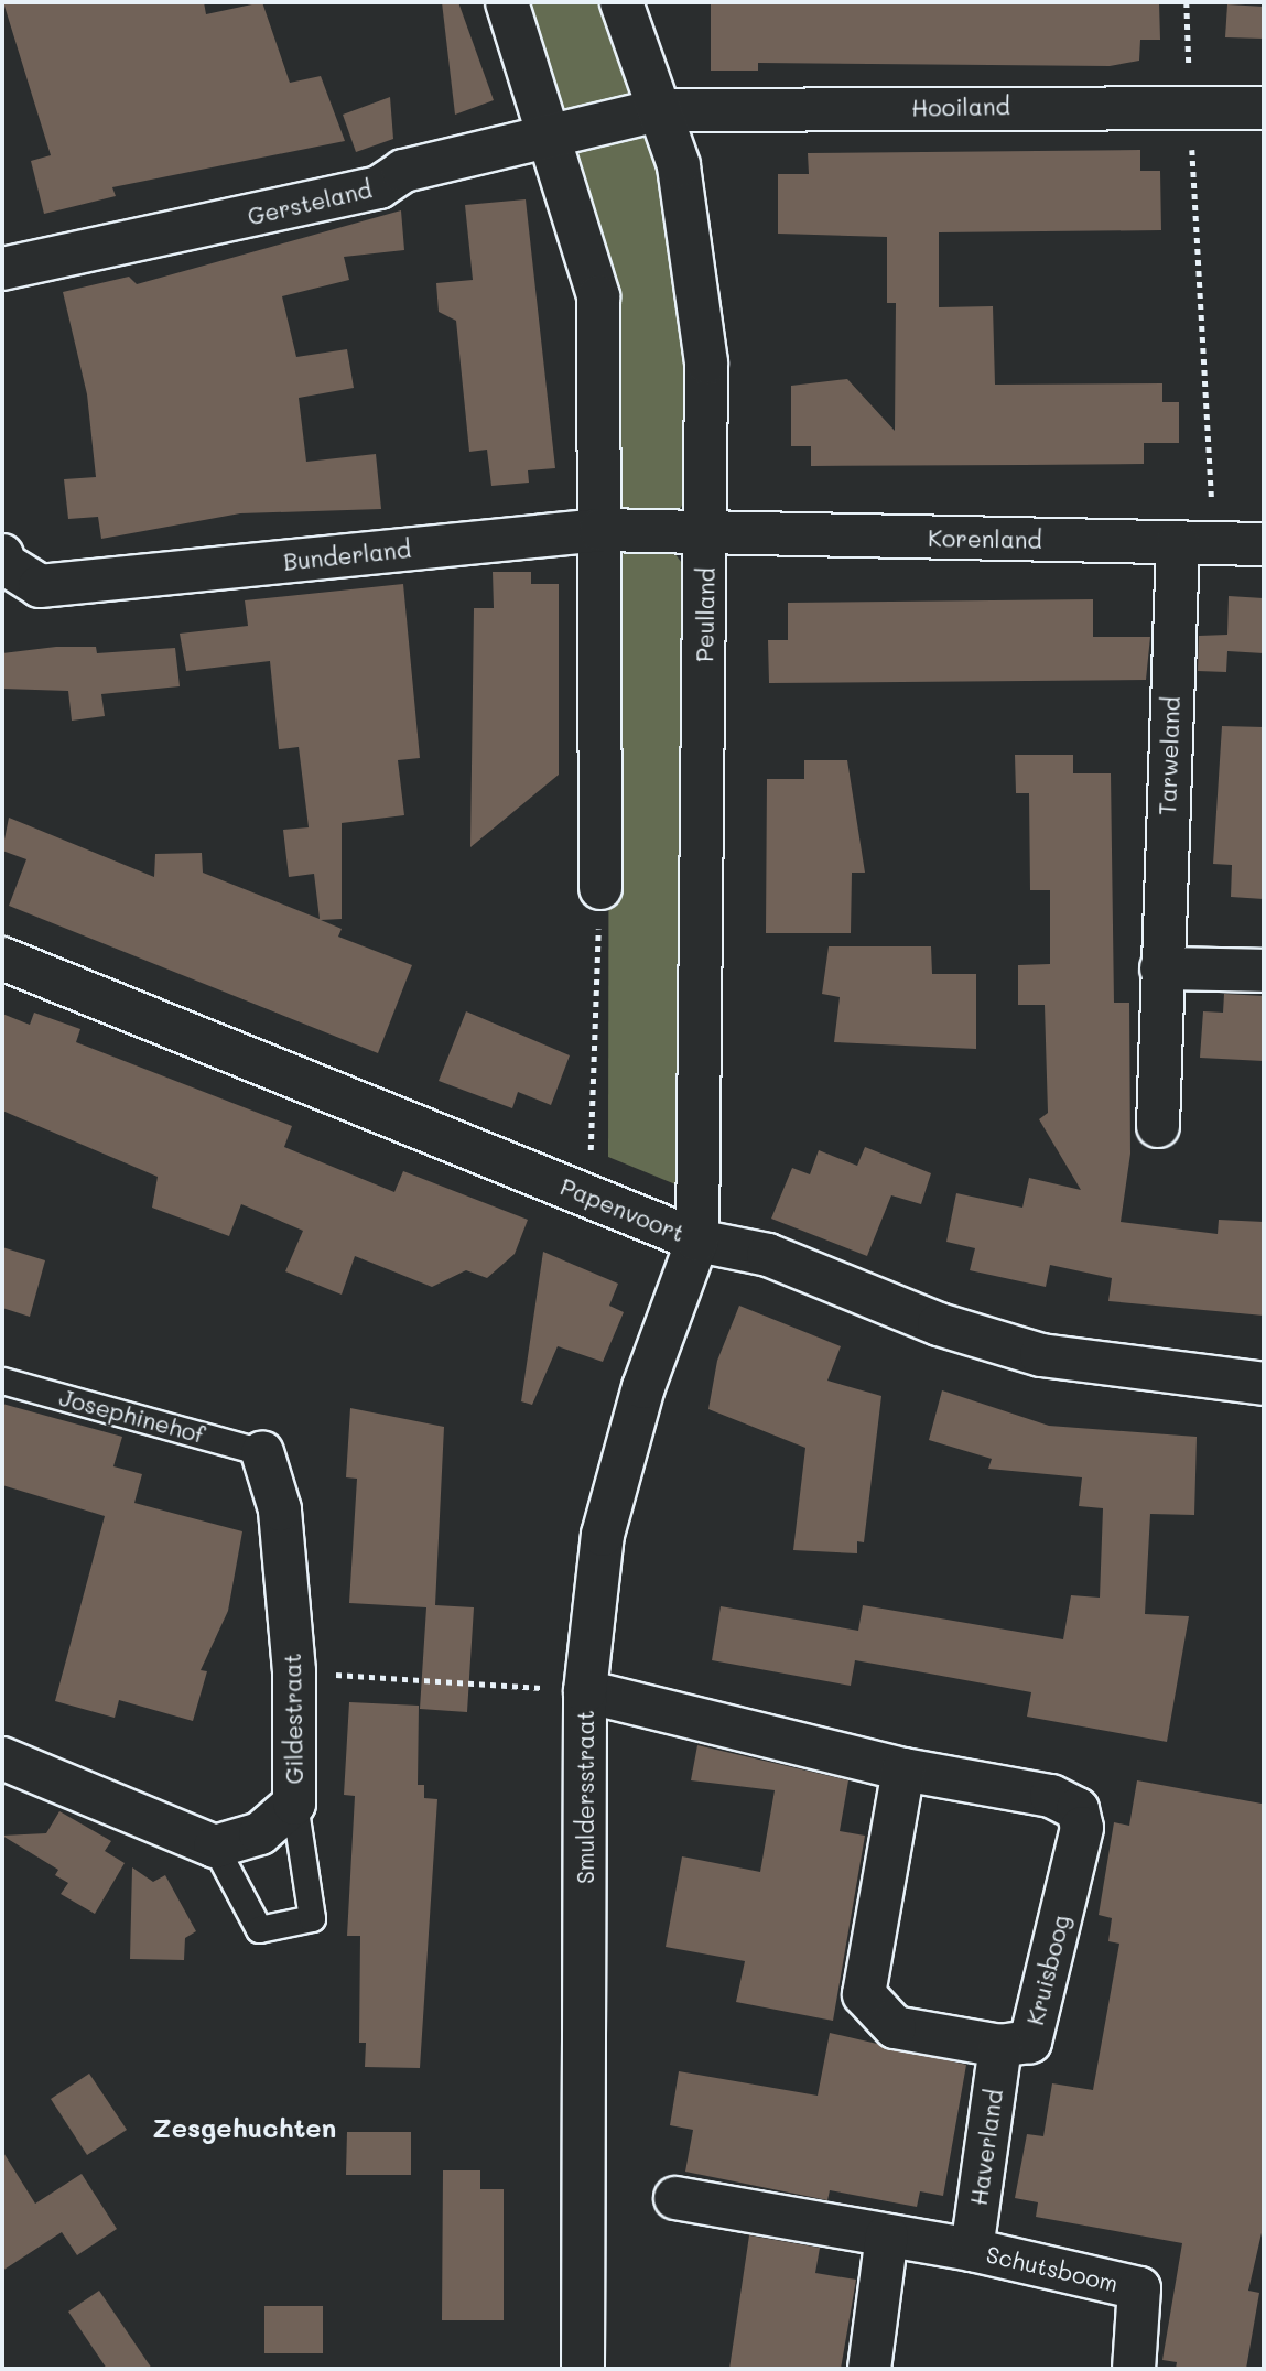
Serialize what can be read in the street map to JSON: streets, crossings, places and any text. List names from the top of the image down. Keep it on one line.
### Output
{"streets":{"street":["Hooiland","Gersteland","Korenland","Bunderland","Peulland","Tarweland","Papenvoort","Gildestraat","Smuldersstraat","Kruisboog","Haverland","Schutsboom"],"lane":["Josephinehof"]},"crossings":[["Hooiland","Gersteland"],["Hooiland","Peulland"],["Gersteland","Peulland"],["Korenland","Bunderland"],["Korenland","Peulland"],["Korenland","Tarweland"],["Bunderland","Peulland"],["Peulland","Papenvoort"],["Peulland","Smuldersstraat"],["Papenvoort","Smuldersstraat"],["Josephinehof","Gildestraat"],["Smuldersstraat","Kruisboog"],["Kruisboog","Haverland"],["Haverland","Schutsboom"]],"districts":["Zesgehuchten"]}
